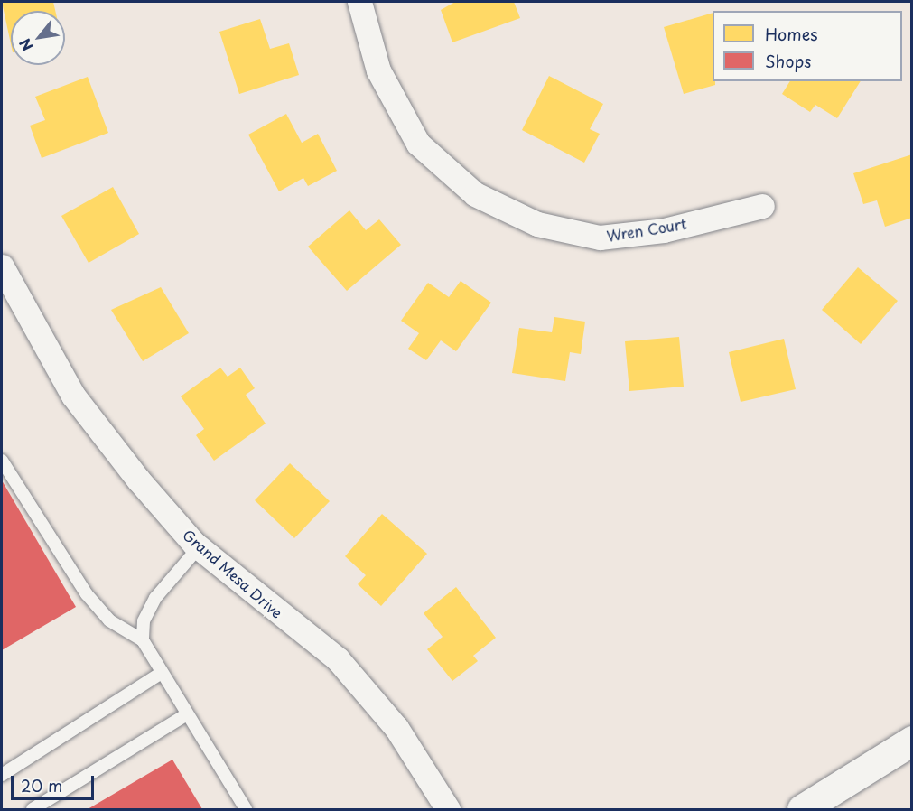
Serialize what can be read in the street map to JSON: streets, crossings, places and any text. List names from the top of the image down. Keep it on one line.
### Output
{"streets":{"street":["Wren Court","Grand Mesa Drive"]},"legend":["Homes","Shops"],"scale_bar":"20 m","north":"bottom left"}
